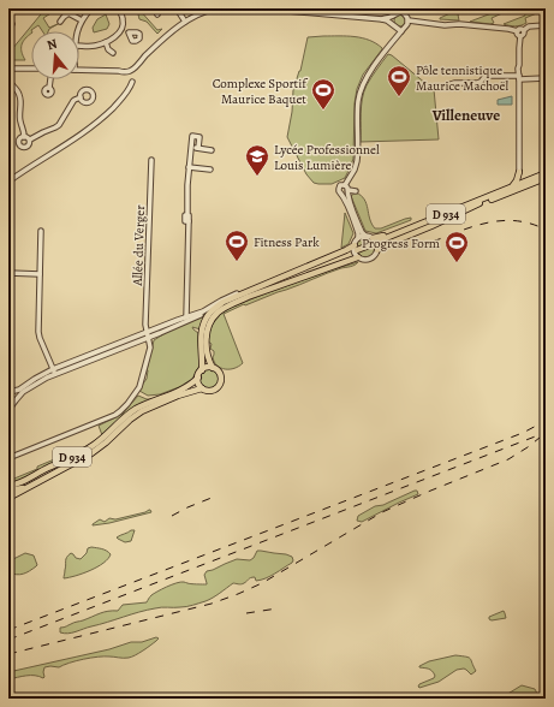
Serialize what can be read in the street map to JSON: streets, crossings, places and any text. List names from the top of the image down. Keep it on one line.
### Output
{"streets":{"main road":["D 934"],"street":["Allée du Verger"]},"districts":["Villeneuve"],"places":{"sports":["Pôle tennistique Maurice Machoël","Complexe Sportif Maurice Baquet","Fitness Park","Progress Form"],"school or university":["Lycée Professionnel Louis Lumière"]},"north":"top"}
